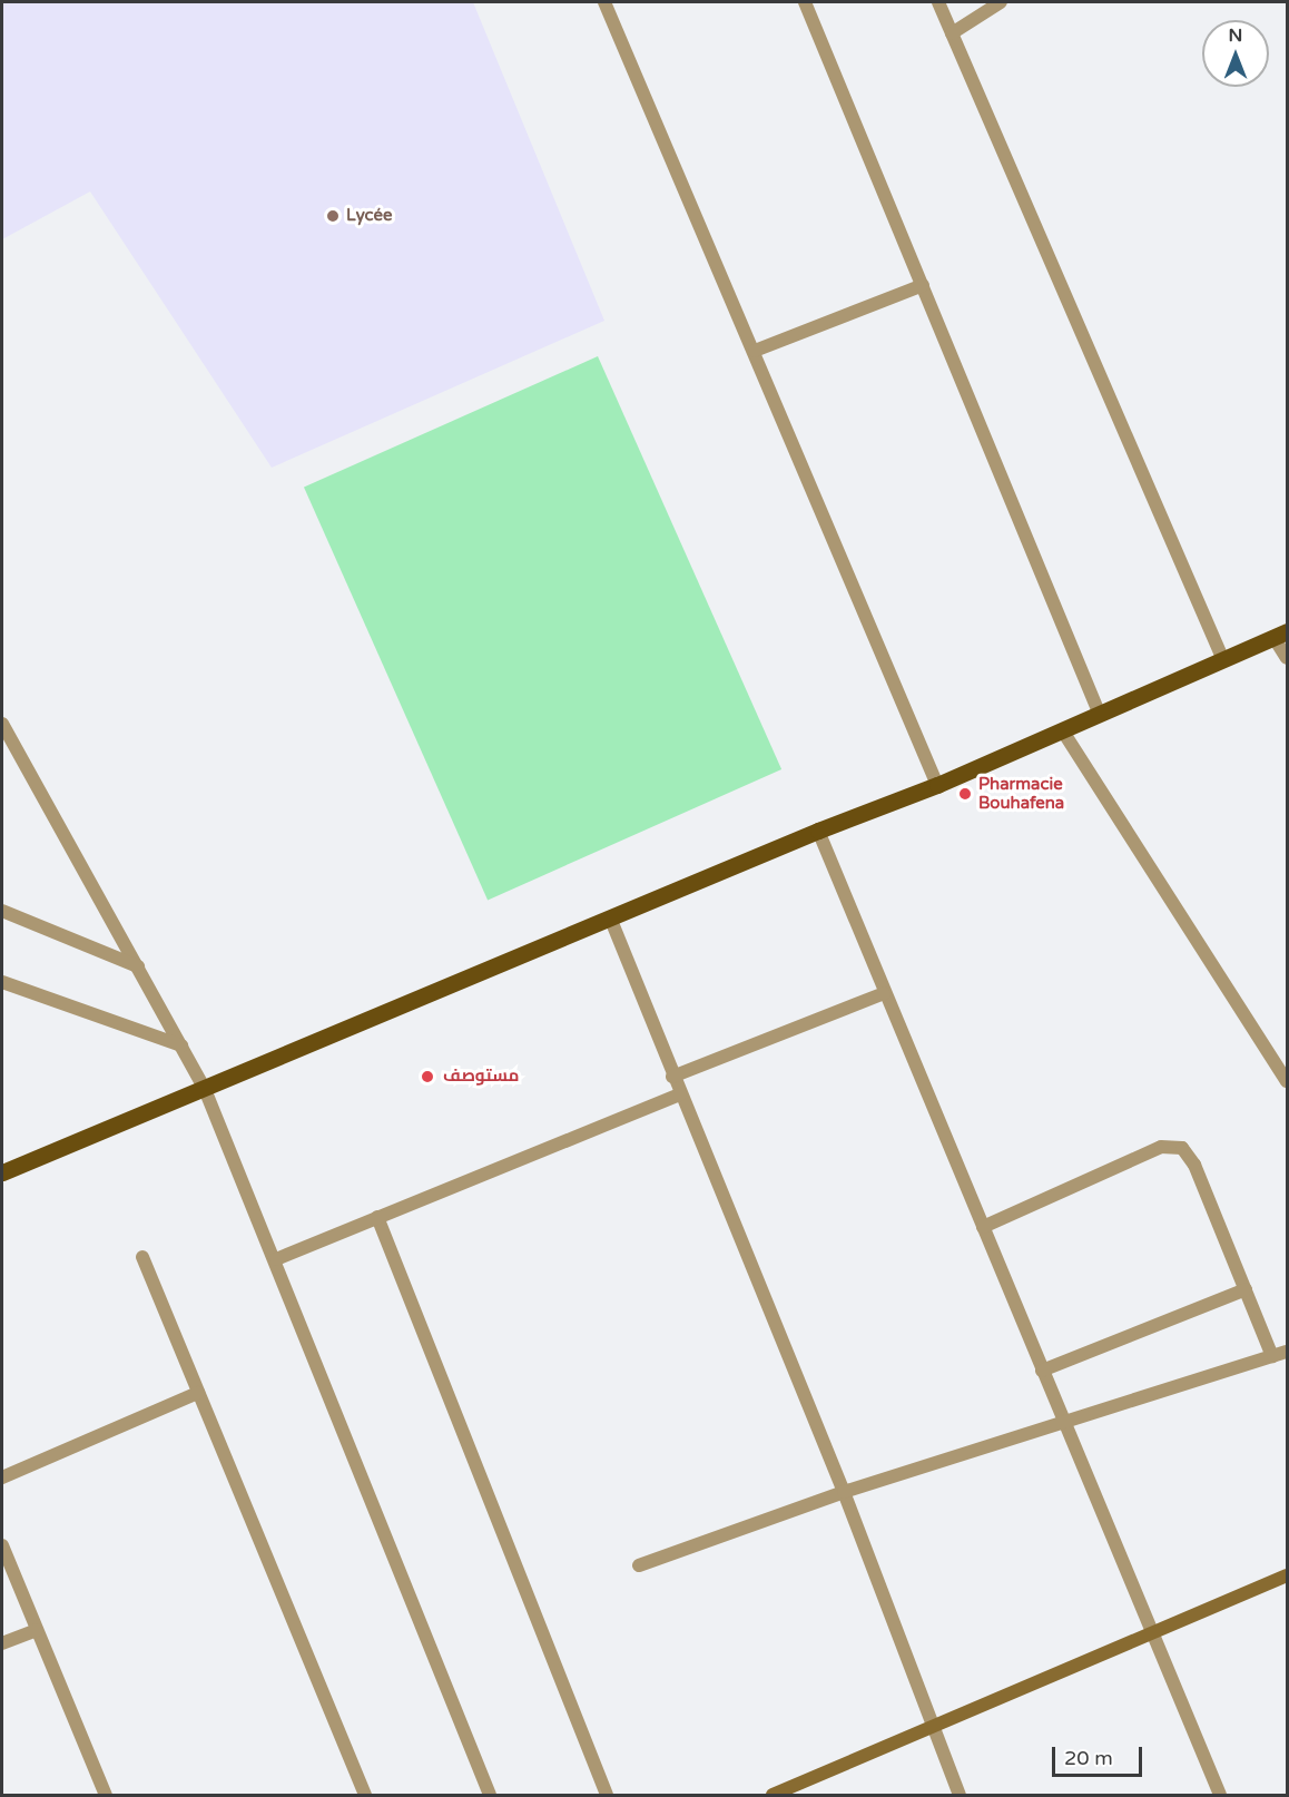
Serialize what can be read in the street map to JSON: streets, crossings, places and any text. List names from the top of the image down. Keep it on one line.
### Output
{"places":["Lycée","Pharmacie Bouhafena","مستوصف"],"scale_bar":"20 m","north":"top"}
